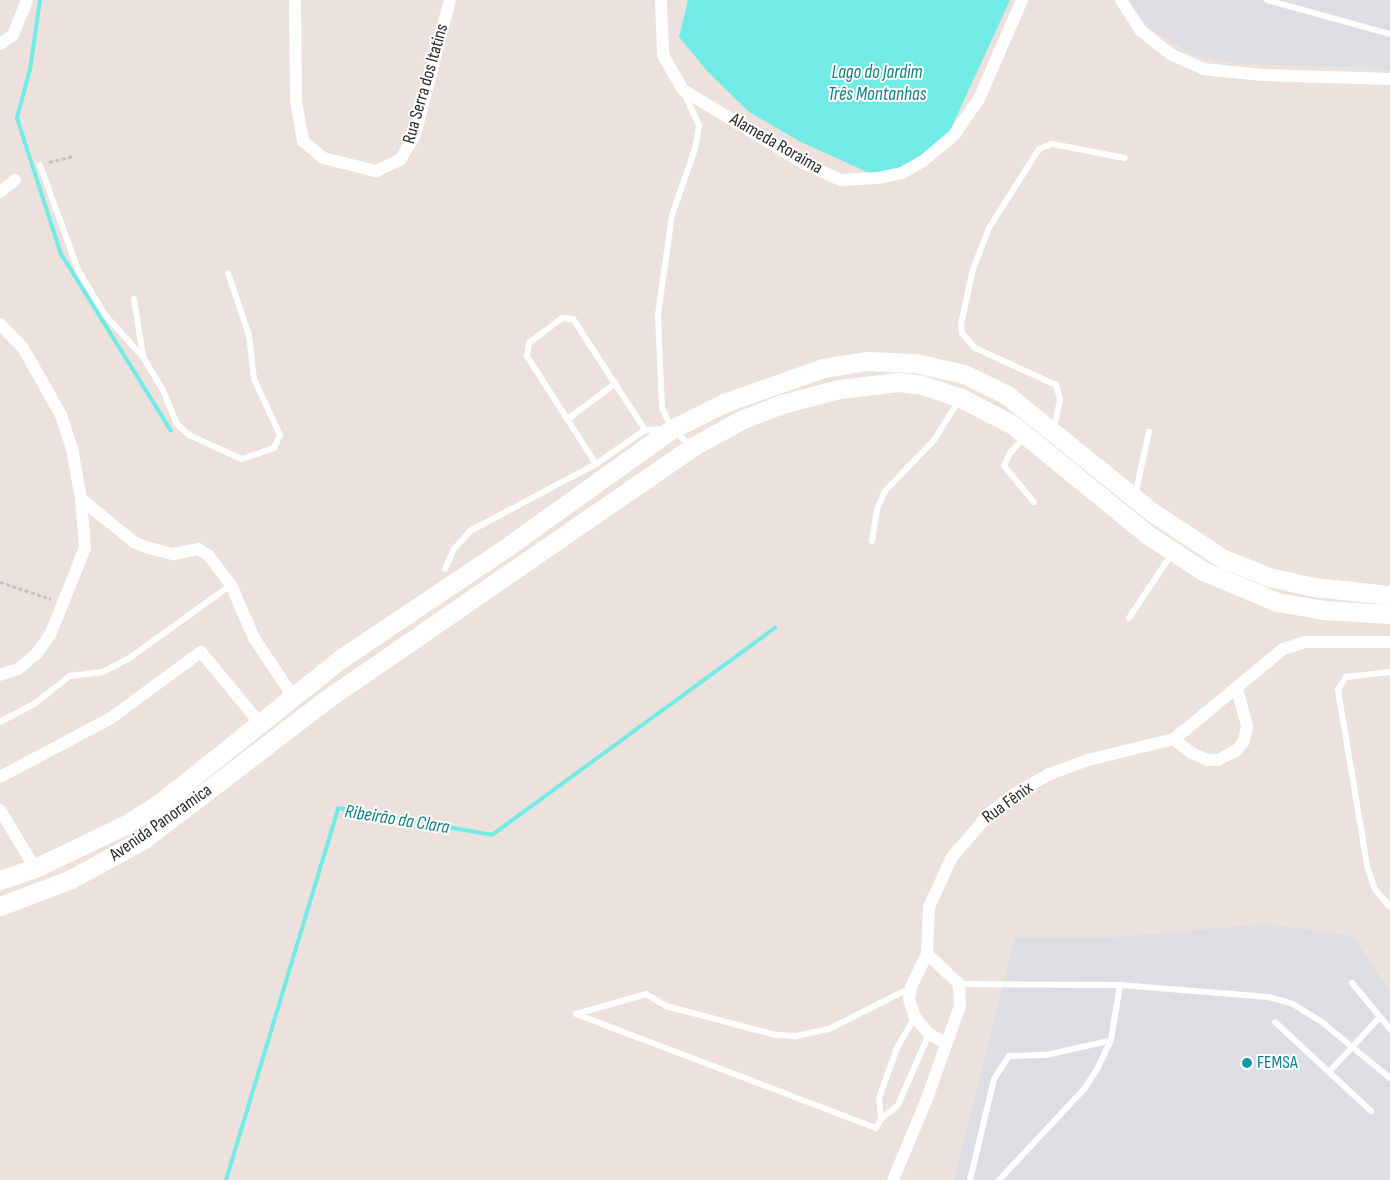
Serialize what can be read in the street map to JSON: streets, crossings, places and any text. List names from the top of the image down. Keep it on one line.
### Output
{"streets":{"main road":["Avenida Panoramica"],"street":["Rua Serra dos Itatins","Alameda Roraima","Rua Fênix"]},"water":["Lago do Jardim Três Montanhas","Ribeirão da Clara"],"places":["FEMSA"]}
